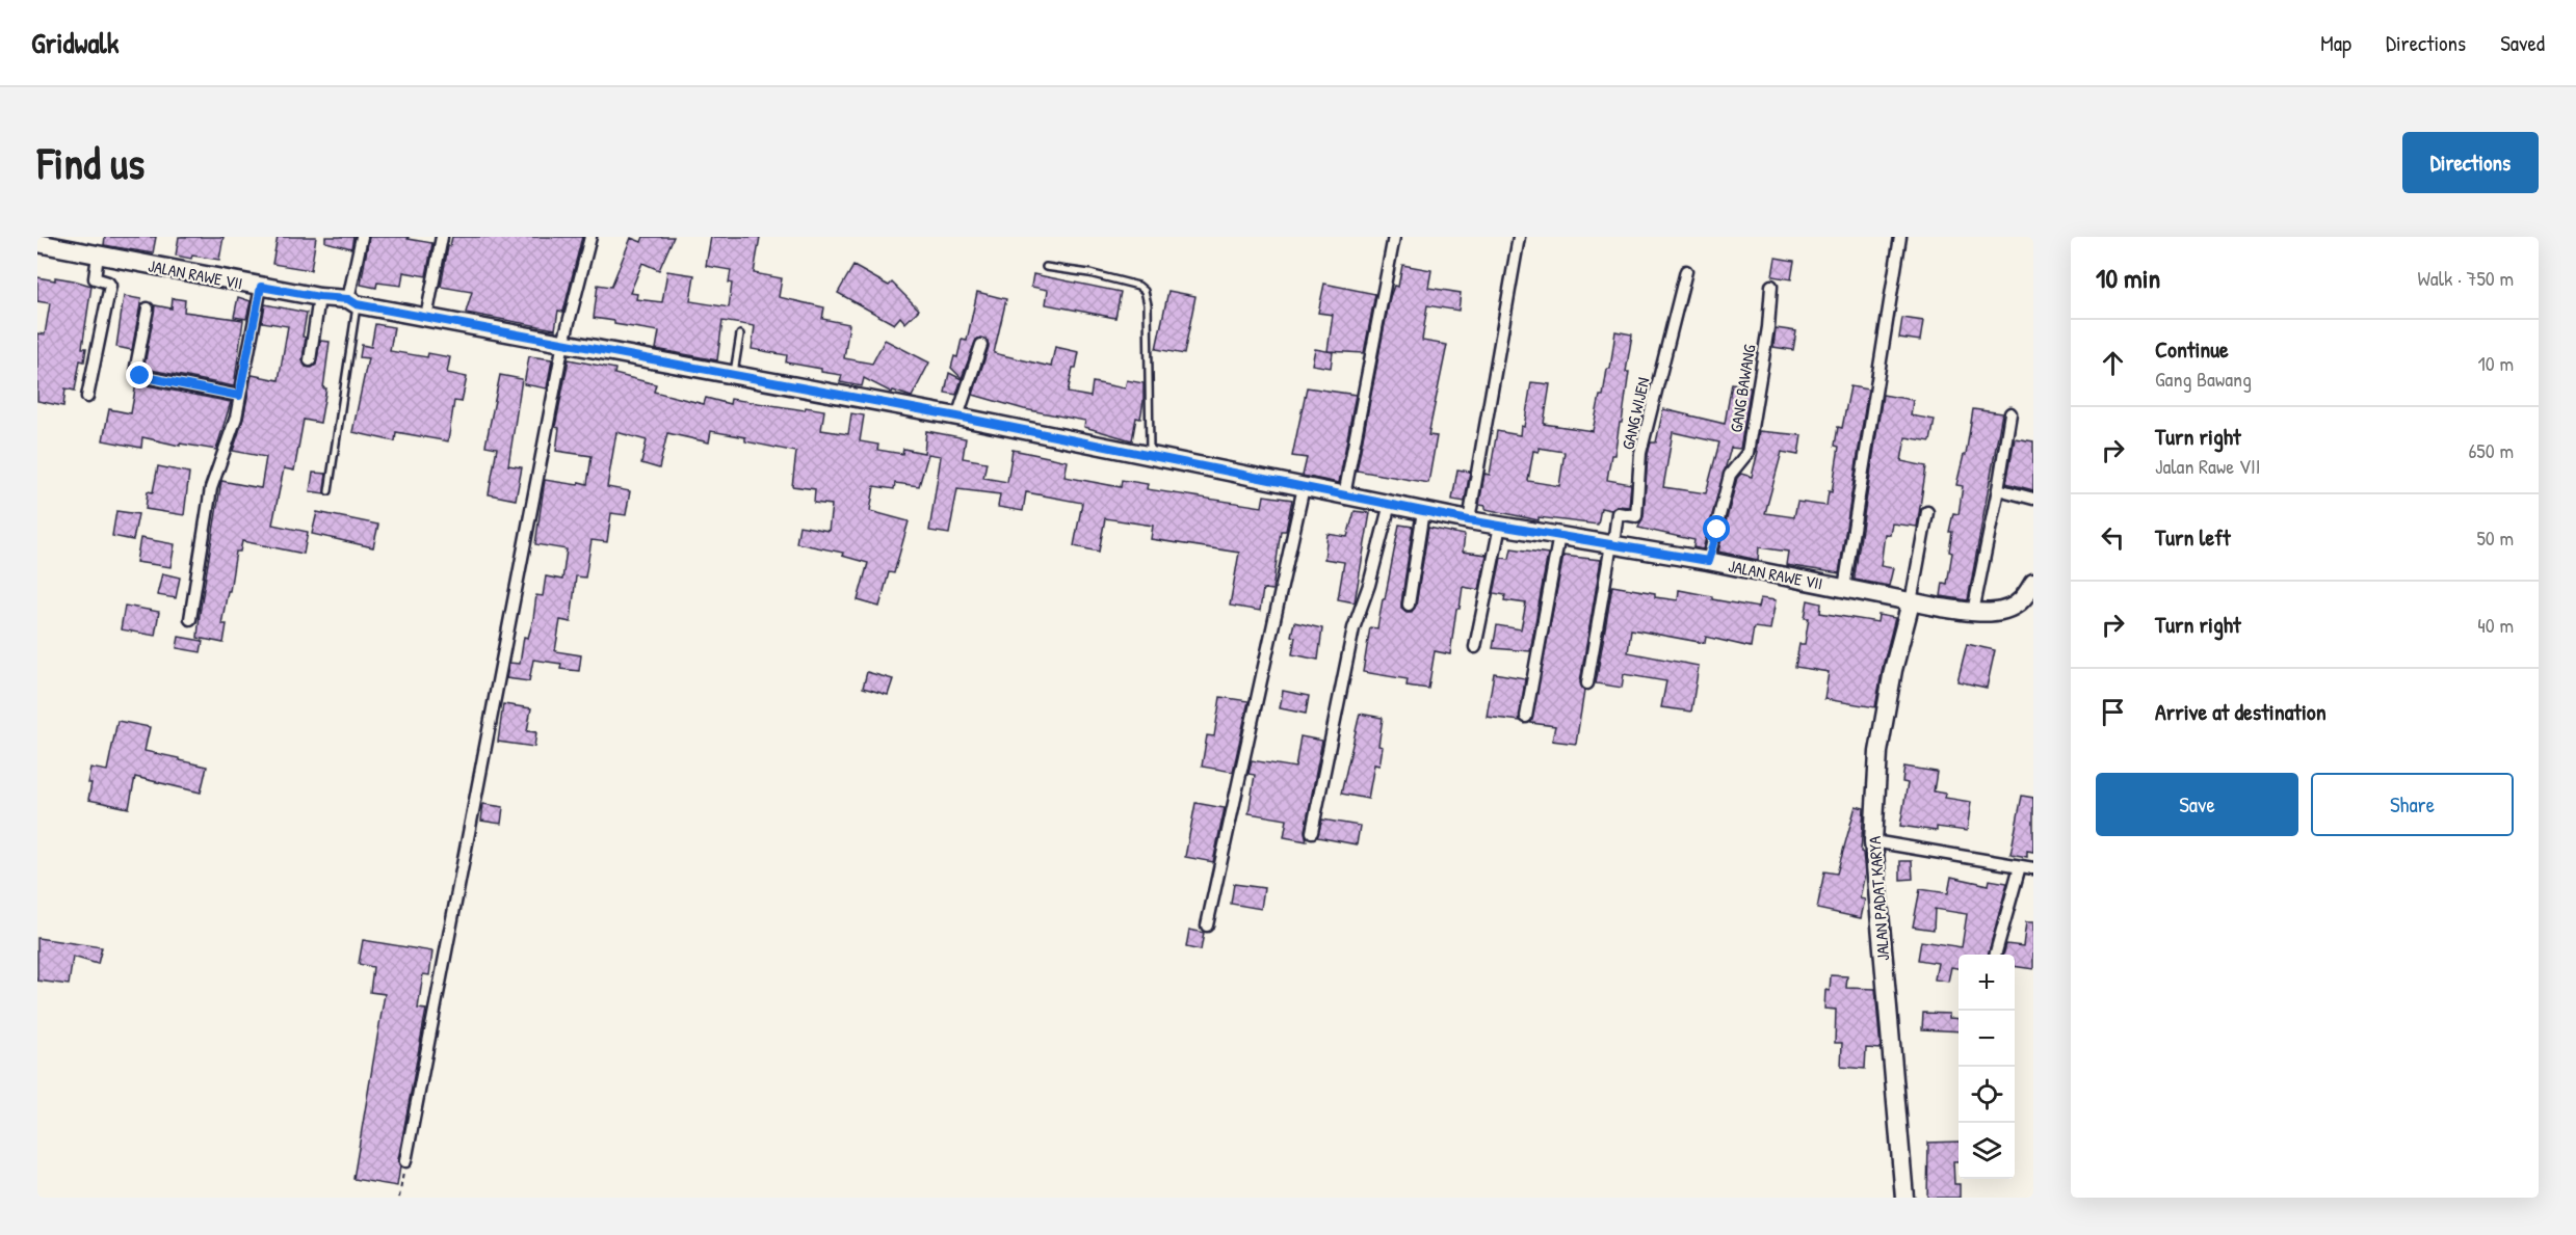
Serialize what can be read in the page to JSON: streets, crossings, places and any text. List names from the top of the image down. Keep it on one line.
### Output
{"streets":{"main road":["JALAN RAWE VII","JALAN PADAT KARYA"],"street":["GANG BAWANG","GANG WIJEN"]},"crossings":[["JALAN RAWE VII","GANG BAWANG"],["JALAN RAWE VII","GANG WIJEN"],["JALAN RAWE VII","JALAN PADAT KARYA"]],"page":{"header":"Gridwalk","nav":["Map","Directions","Saved"],"buttons":["Directions",["Save","Share"]],"title":"Find us","heading":["10 min","Walk · 750 m"],"list":[["Continue","Gang Bawang","10 m"],["Turn right","Jalan Rawe VII","650 m"],["Turn left","50 m"],["Turn right","40 m"],"Arrive at destination"],"map_buttons":["+","−"]}}
